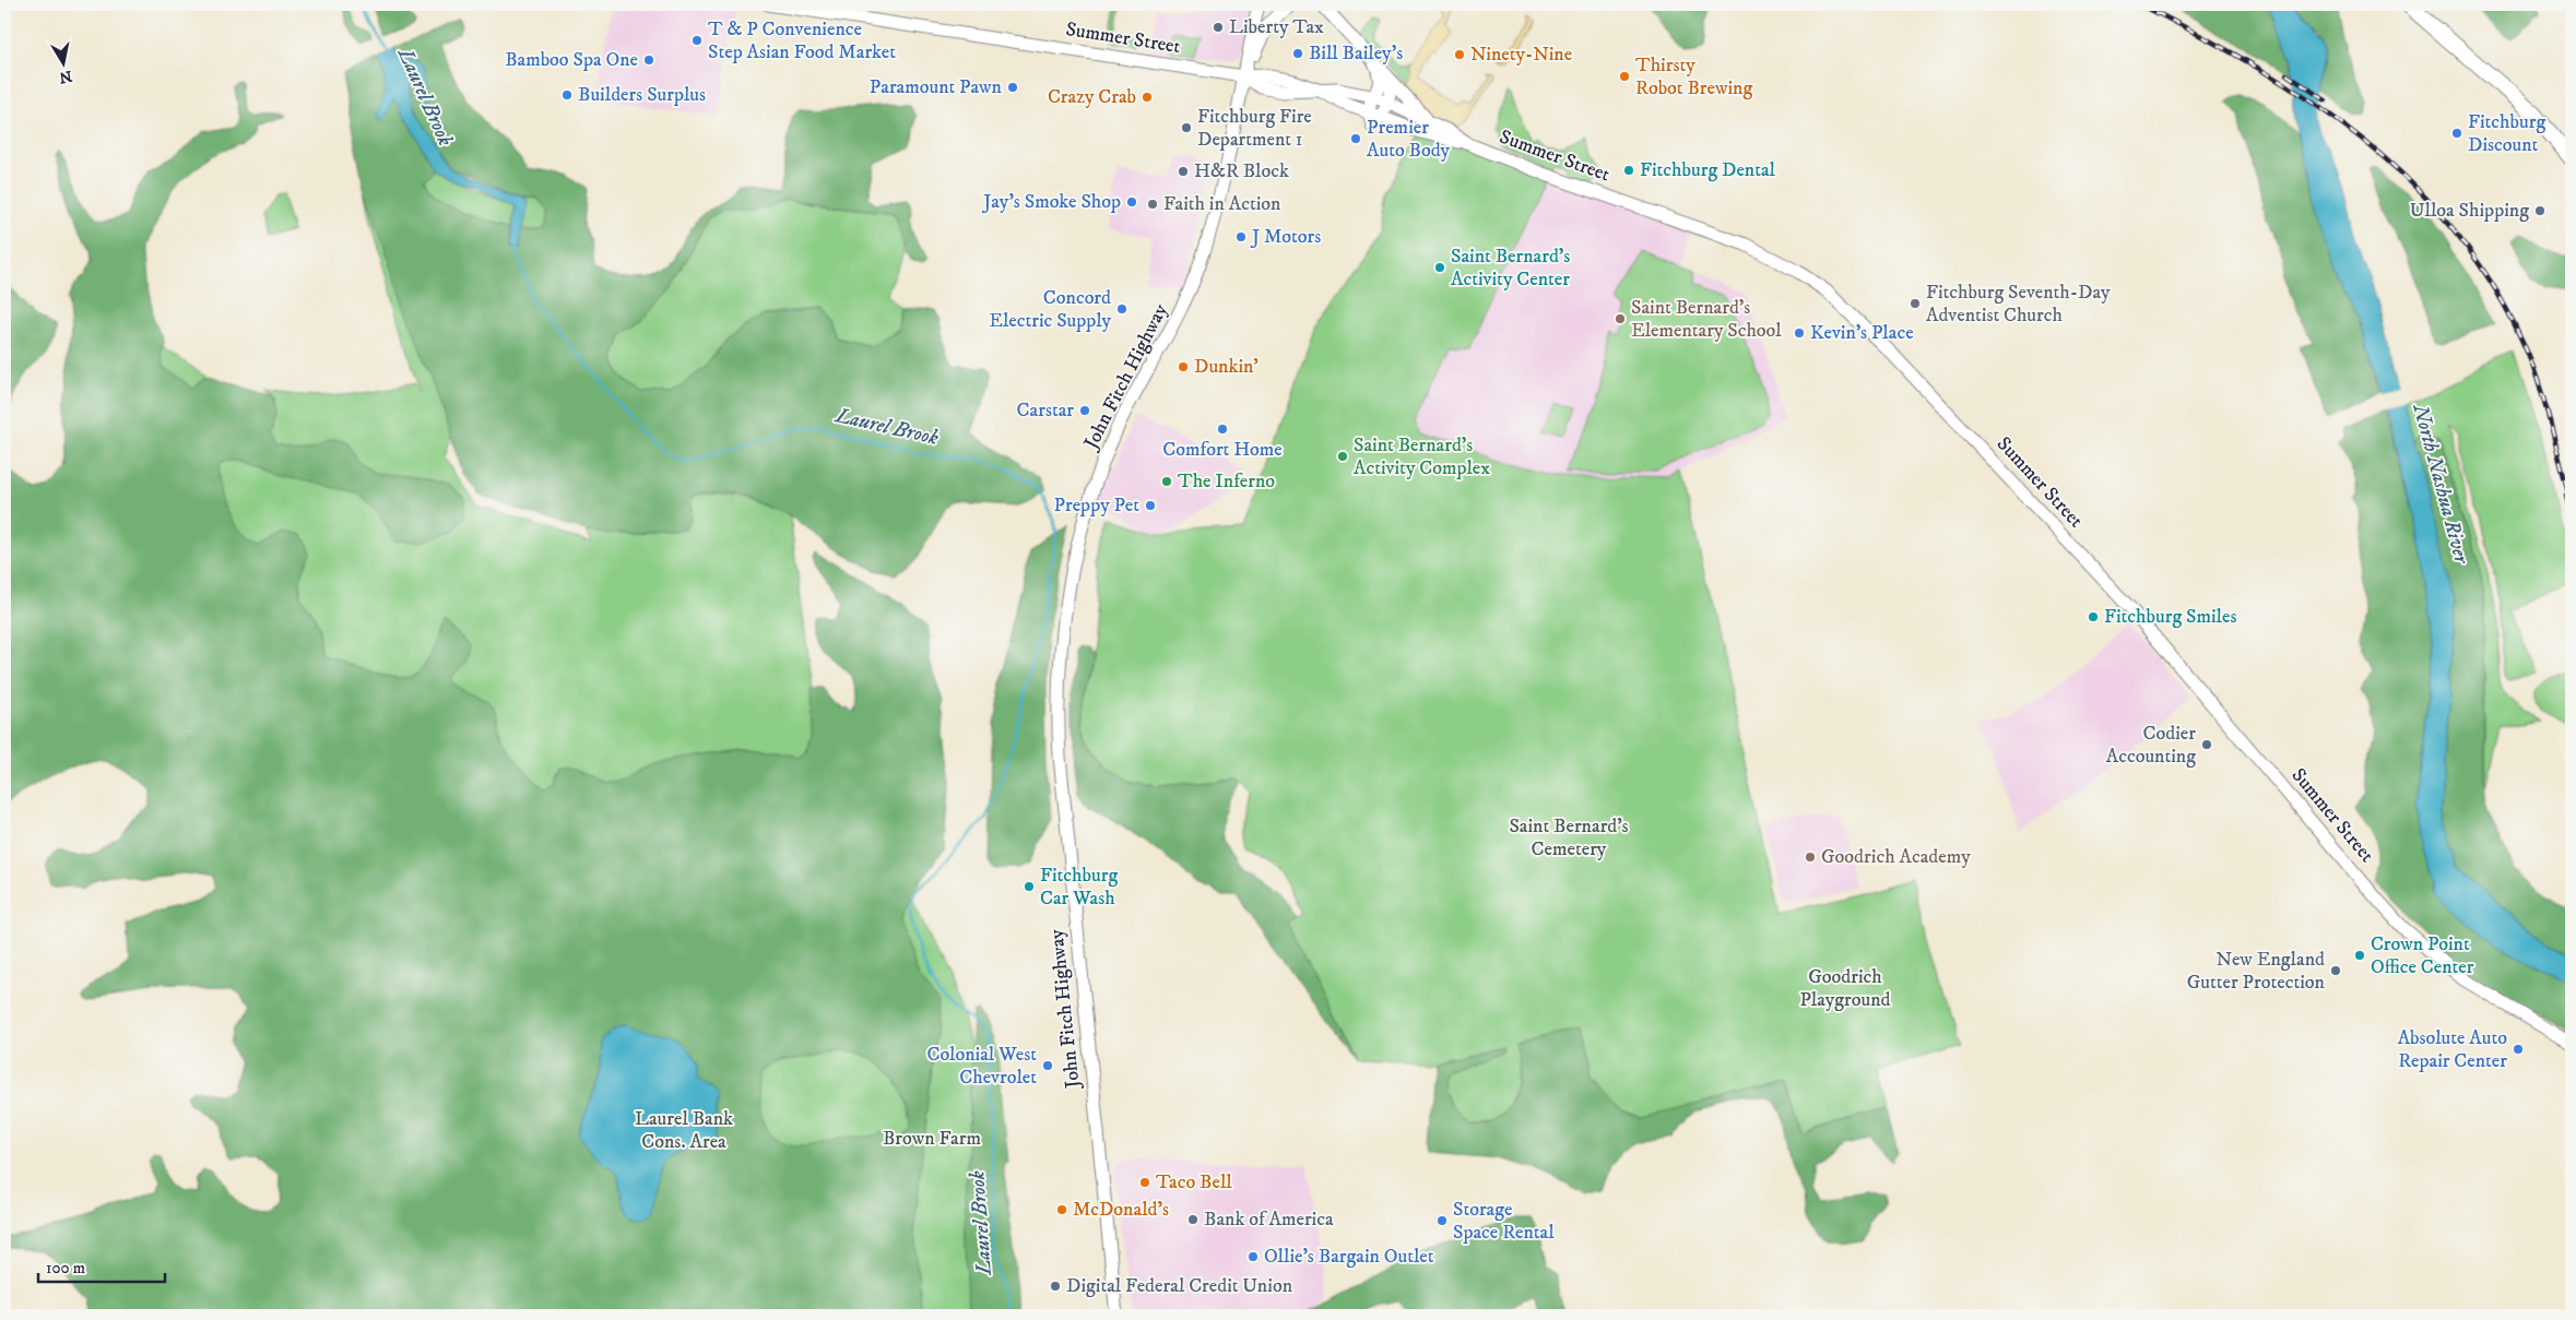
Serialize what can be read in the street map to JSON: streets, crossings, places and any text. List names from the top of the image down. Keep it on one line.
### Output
{"streets":{"main road":["Summer Street","John Fitch Highway"]},"crossings":[["Summer Street","John Fitch Highway"]],"water":["Laurel Brook","North Nashua River"],"parks":["Saint Bernard's Cemetery","Goodrich Playground","Laurel Bank Cons. Area","Brown Farm"],"places":["Liberty Tax","T & P Convenience Step Asian Food Market","Bill Bailey's","Ninety-Nine","Bamboo Spa One","Thirsty Robot Brewing","Paramount Pawn","Builders Surplus","Crazy Crab","Fitchburg Fire Department 1","Fitchburg Discount","Premier Auto Body","Fitchburg Dental","H&R Block","Jay's Smoke Shop","Faith in Action","Ulloa Shipping","J Motors","Saint Bernard's Activity Center","Fitchburg Seventh-Day Adventist Church","Concord Electric Supply","Saint Bernard's Elementary School","Kevin's Place","Dunkin'","Carstar","Comfort Home","Saint Bernard's Activity Complex","The Inferno","Preppy Pet","Fitchburg Smiles","Codier Accounting","Goodrich Academy","Fitchburg Car Wash","Crown Point Office Center","New England Gutter Protection","Absolute Auto Repair Center","Colonial West Chevrolet","Taco Bell","McDonald's","Bank of America","Storage Space Rental","Ollie's Bargain Outlet","Digital Federal Credit Union"],"scale_bar":"100 m","north":"bottom"}
